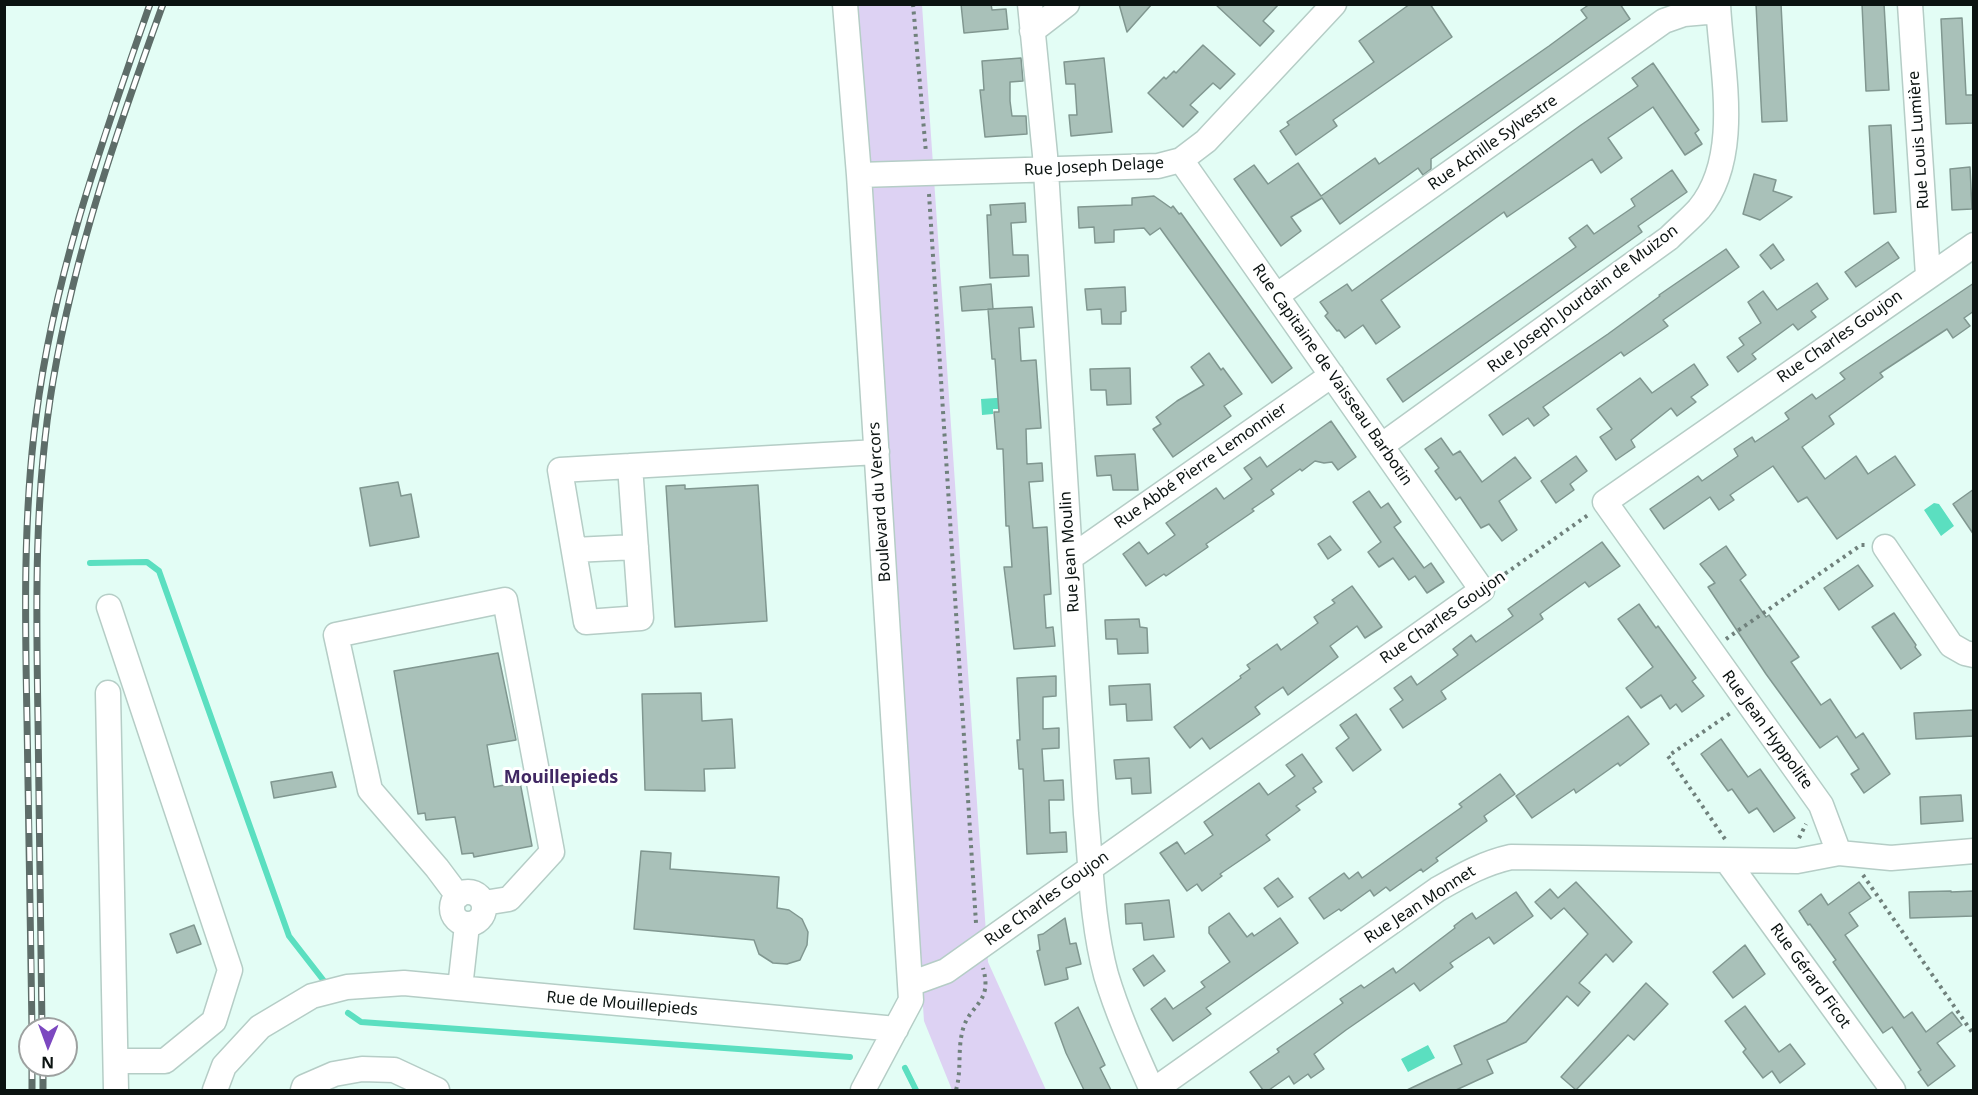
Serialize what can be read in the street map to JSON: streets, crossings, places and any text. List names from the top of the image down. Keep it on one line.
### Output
{"streets":{"street":["Rue Louis Lumière","Rue Achille Sylvestre","Rue Joseph Delage","Rue Joseph Jourdain de Muizon","Rue Charles Goujon","Rue Capitaine de Vaisseau Barbotin","Rue Abbé Pierre Lemonnier","Boulevard du Vercors","Rue Jean Moulin","Rue Jean Hyppolite","Rue Jean Monnet","Rue Gérard Ficot","Rue de Mouillepieds"]},"crossings":[["Rue Louis Lumière","Rue Charles Goujon"],["Rue Achille Sylvestre","Rue Joseph Jourdain de Muizon"],["Rue Achille Sylvestre","Rue Capitaine de Vaisseau Barbotin"],["Rue Joseph Delage","Rue Capitaine de Vaisseau Barbotin"],["Rue Joseph Delage","Boulevard du Vercors"],["Rue Joseph Delage","Rue Jean Moulin"],["Rue Joseph Jourdain de Muizon","Rue Capitaine de Vaisseau Barbotin"],["Rue Charles Goujon","Rue Capitaine de Vaisseau Barbotin"],["Rue Charles Goujon","Boulevard du Vercors"],["Rue Charles Goujon","Rue Jean Moulin"],["Rue Charles Goujon","Rue Jean Hyppolite"],["Rue Capitaine de Vaisseau Barbotin","Rue Abbé Pierre Lemonnier"],["Rue Abbé Pierre Lemonnier","Rue Jean Moulin"],["Rue Jean Moulin","Rue Jean Monnet"],["Rue Jean Hyppolite","Rue Jean Monnet"],["Rue Jean Monnet","Rue Gérard Ficot"]],"districts":["Mouillepieds"],"north":"bottom"}
